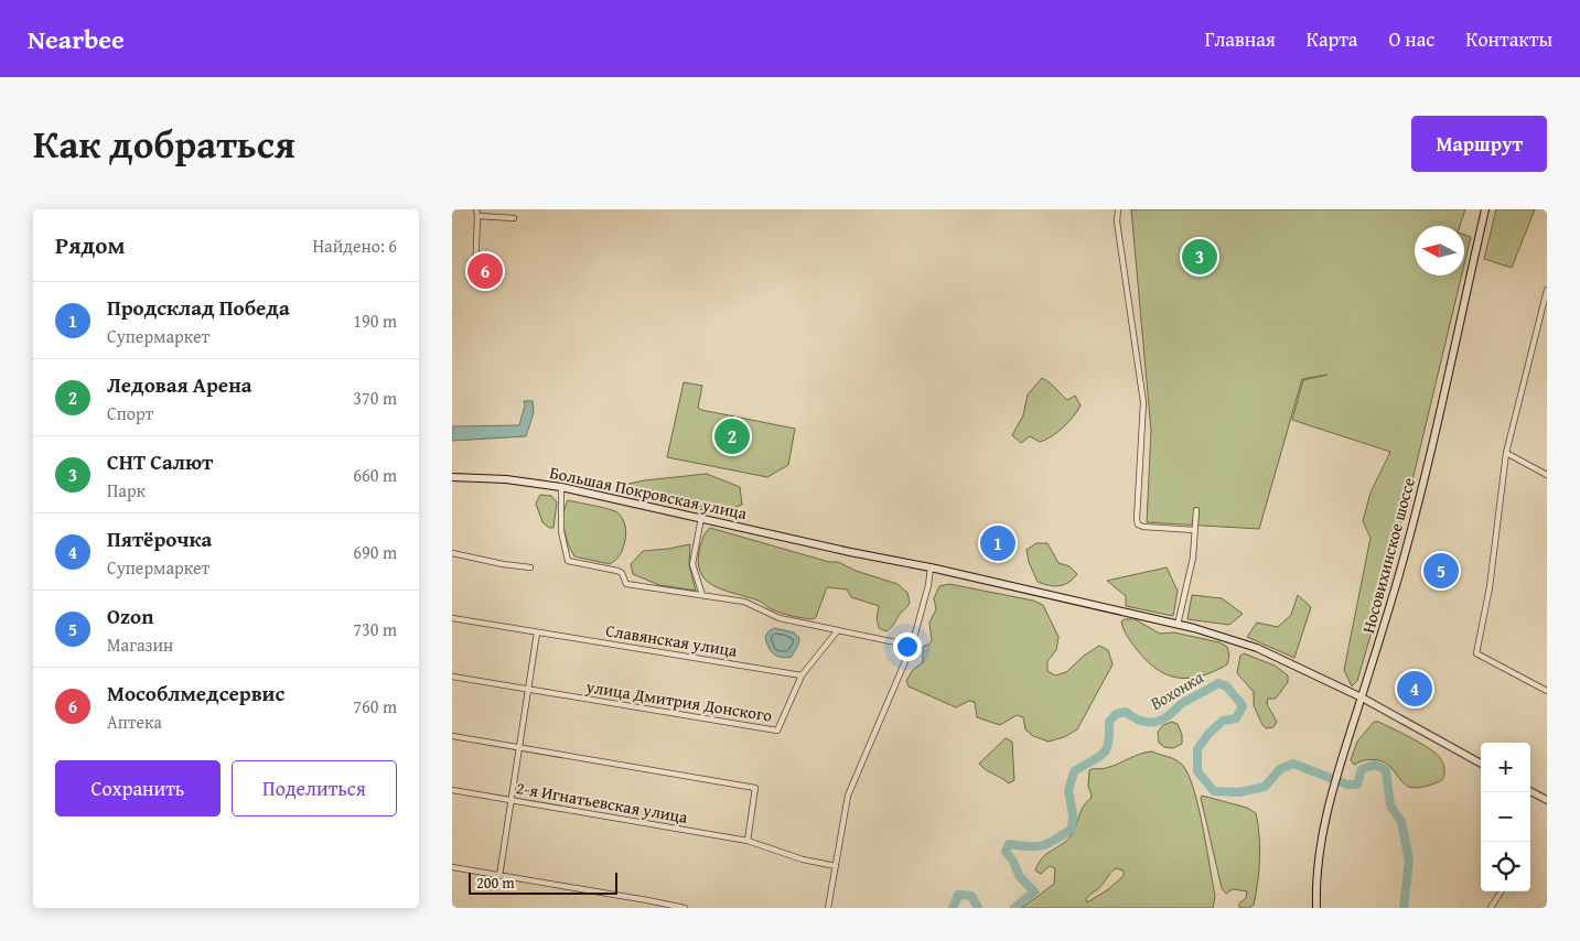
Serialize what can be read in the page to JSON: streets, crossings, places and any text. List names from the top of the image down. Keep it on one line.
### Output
{"streets":{"main road":["Большая Покровская улица","Носовихинское шоссе"],"street":["Славянская улица","улица Дмитрия Донского","2-я Игнатьевская улица"]},"crossings":[["Большая Покровская улица","Носовихинское шоссе"],["Славянская улица","улица Дмитрия Донского"]],"water":["Вохонка"],"scale_bar":"200 m","north":"left","page":{"header":"Nearbee","nav":["Главная","Карта","О нас","Контакты"],"title":"Как добраться","buttons":["Маршрут",["Сохранить","Поделиться"]],"heading":["Рядом","Найдено: 6"],"pins":["3","6","2","1","5","4"],"list":[{"mark":"1","name":"Продсклад Победа","note":"Супермаркет","value":"190 m"},{"mark":"2","name":"Ледовая Арена","note":"Спорт","value":"370 m"},{"mark":"3","name":"СНТ Салют","note":"Парк","value":"660 m"},{"mark":"4","name":"Пятёрочка","note":"Супермаркет","value":"690 m"},{"mark":"5","name":"Ozon","note":"Магазин","value":"730 m"},{"mark":"6","name":"Мособлмедсервис","note":"Аптека","value":"760 m"}],"map_buttons":["+","−"],"scale":"200 m"}}
